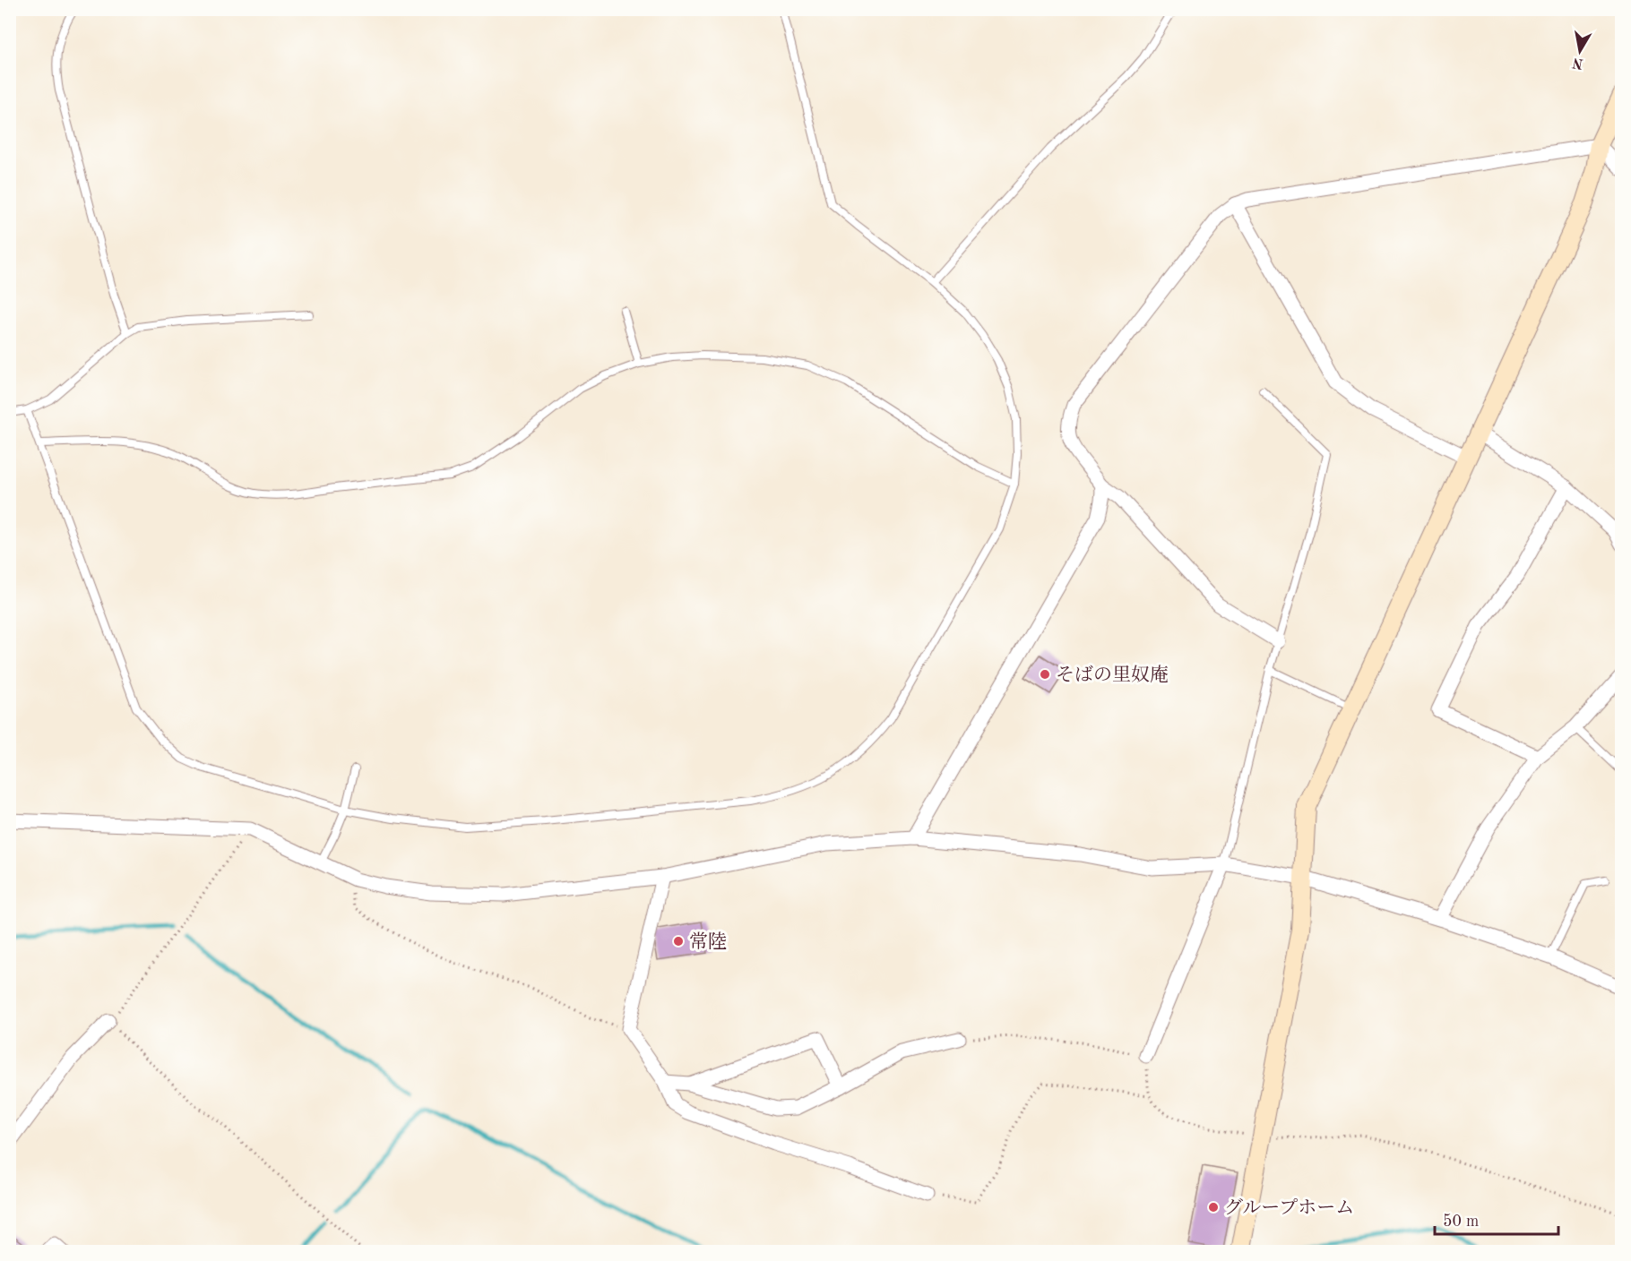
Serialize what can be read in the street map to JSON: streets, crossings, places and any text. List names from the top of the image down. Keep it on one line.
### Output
{"places":["そばの里奴庵","常陸","グループホーム"],"scale_bar":"50 m","north":"bottom"}
